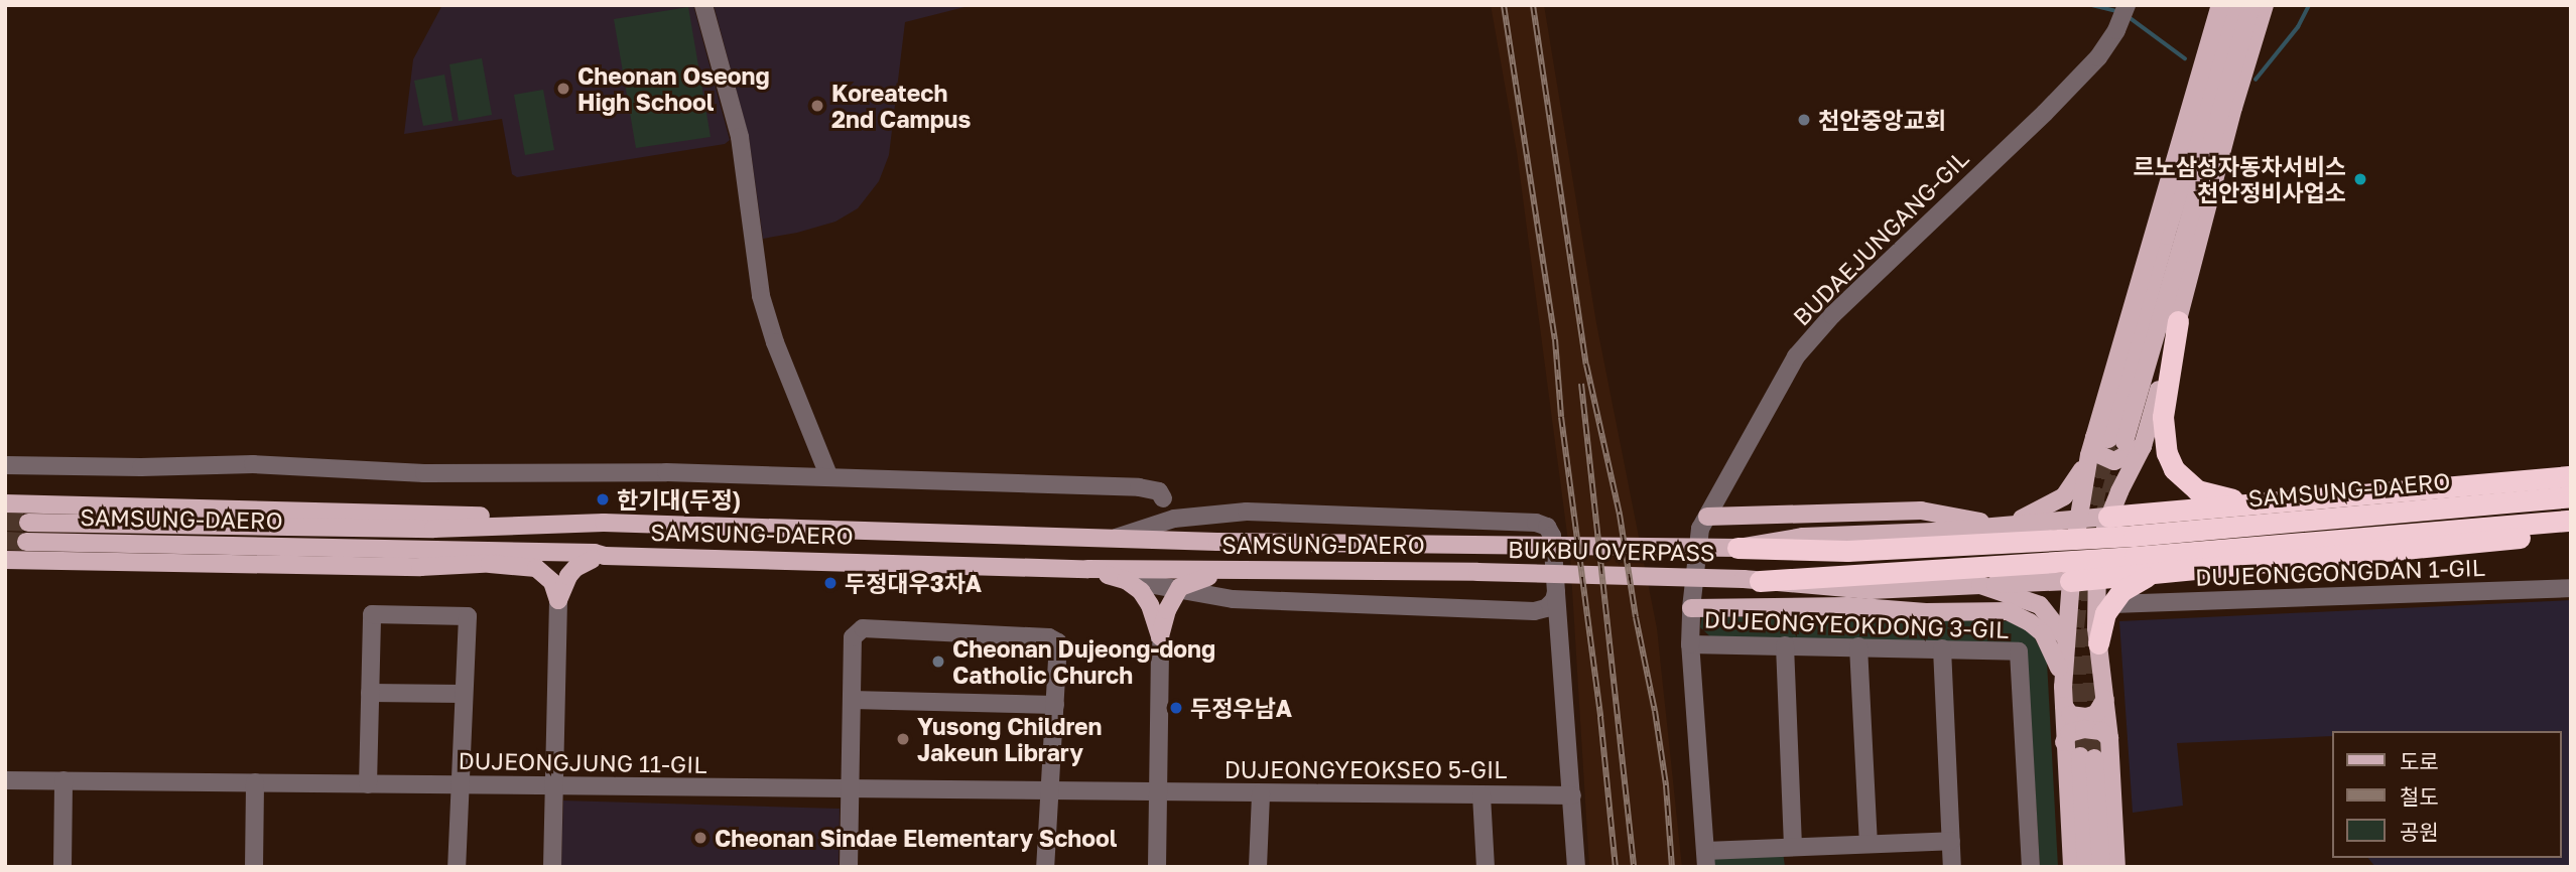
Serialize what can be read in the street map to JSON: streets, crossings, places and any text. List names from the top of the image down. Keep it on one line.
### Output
{"streets":{"highway":["SAMSUNG-DAERO"],"main road":["BUKBU OVERPASS"],"street":["BUDAEJUNGANG-GIL","DUJEONGGONGDAN 1-GIL","DUJEONGYEOKDONG 3-GIL","DUJEONGJUNG 11-GIL","DUJEONGYEOKSEO 5-GIL"]},"crossings":[["SAMSUNG-DAERO","BUKBU OVERPASS"],["DUJEONGJUNG 11-GIL","DUJEONGYEOKSEO 5-GIL"]],"places":["Cheonan Oseong High School","Koreatech 2nd Campus","천안중앙교회","르노삼성자동차서비스 천안정비사업소","한기대(두정)","두정대우3차A","Cheonan Dujeong-dong Catholic Church","두정우남A","Yusong Children Jakeun Library","Cheonan Sindae Elementary School"],"legend":["도로","철도","공원"]}
